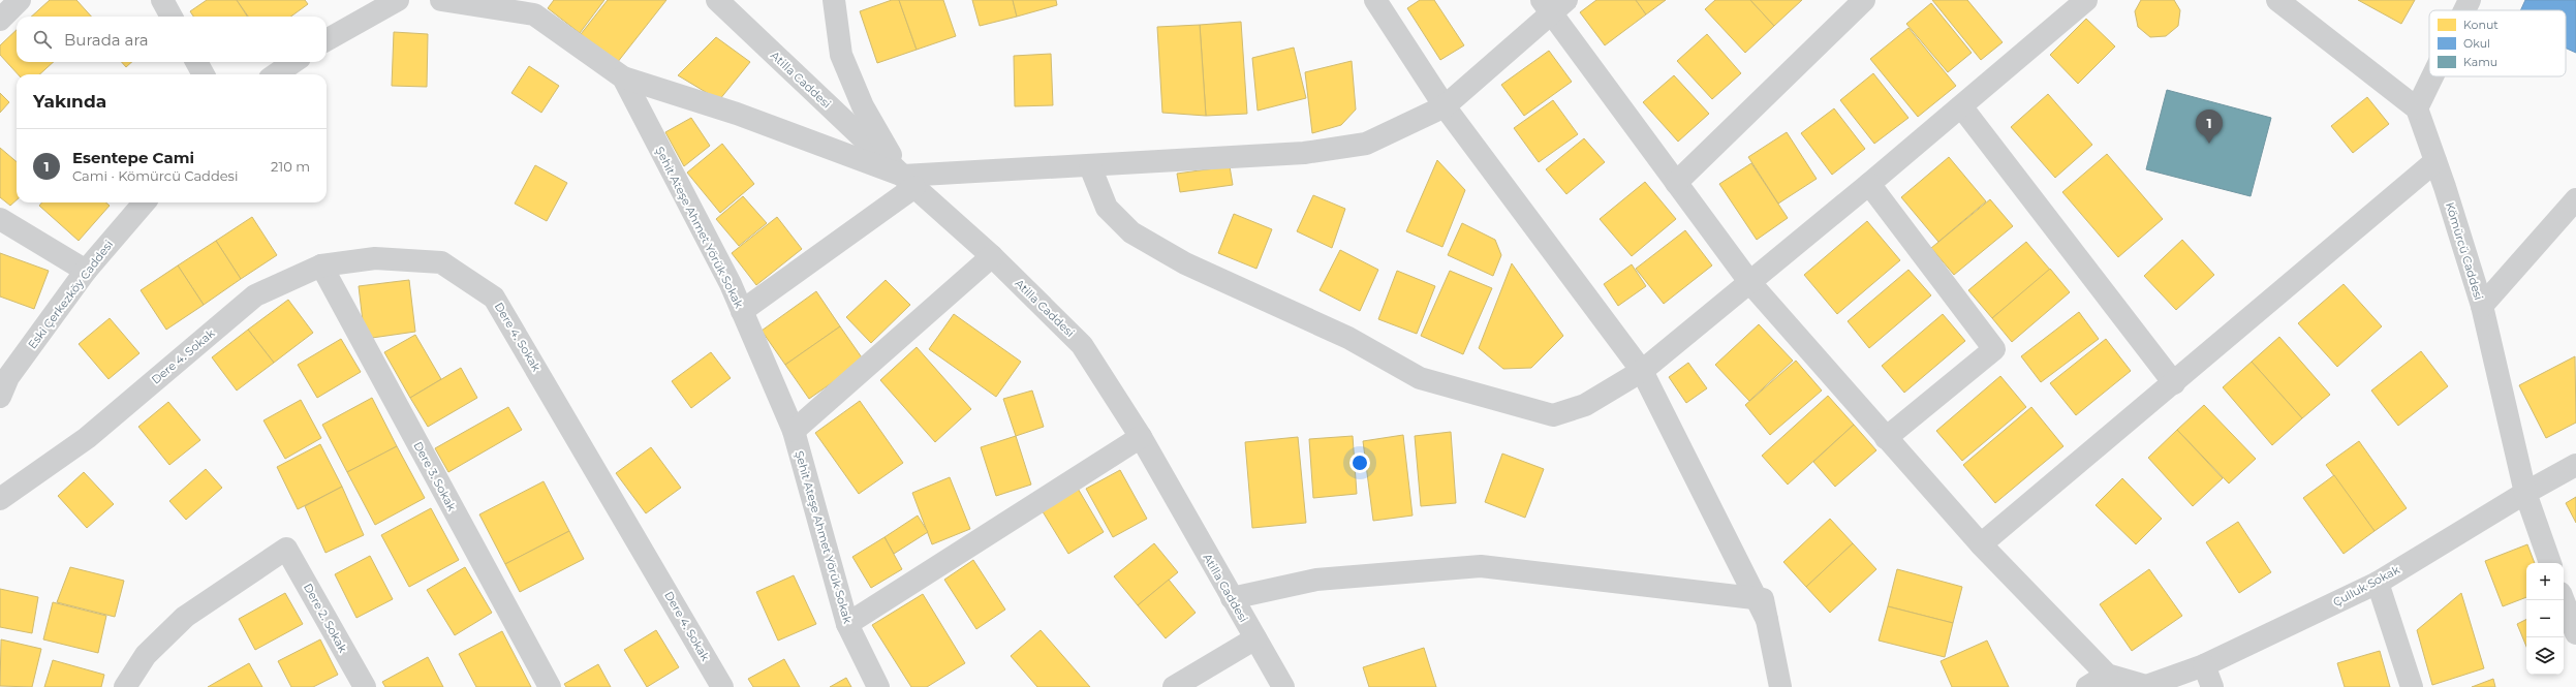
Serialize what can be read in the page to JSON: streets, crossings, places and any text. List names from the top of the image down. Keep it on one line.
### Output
{"streets":{"street":["Atilla Caddesi","Şehit Ateşe Ahmet Yörük Sokak","Kömürcü Caddesi","Eski Çerkezköy Caddesi","Dere 4. Sokak","Dere 3. Sokak","Çulluk Sokak","Dere 2. Sokak"]},"crossings":[["Kömürcü Caddesi","Çulluk Sokak"],["Dere 4. Sokak","Dere 3. Sokak"]],"legend":["Konut","Okul","Kamu"],"page":{"search":"Burada ara","heading":"Yakında","pins":"1","list":[{"mark":"1","name":"Esentepe Cami","note":"Cami · Kömürcü Caddesi","value":"210 m"}],"map_buttons":["+","−"]}}
